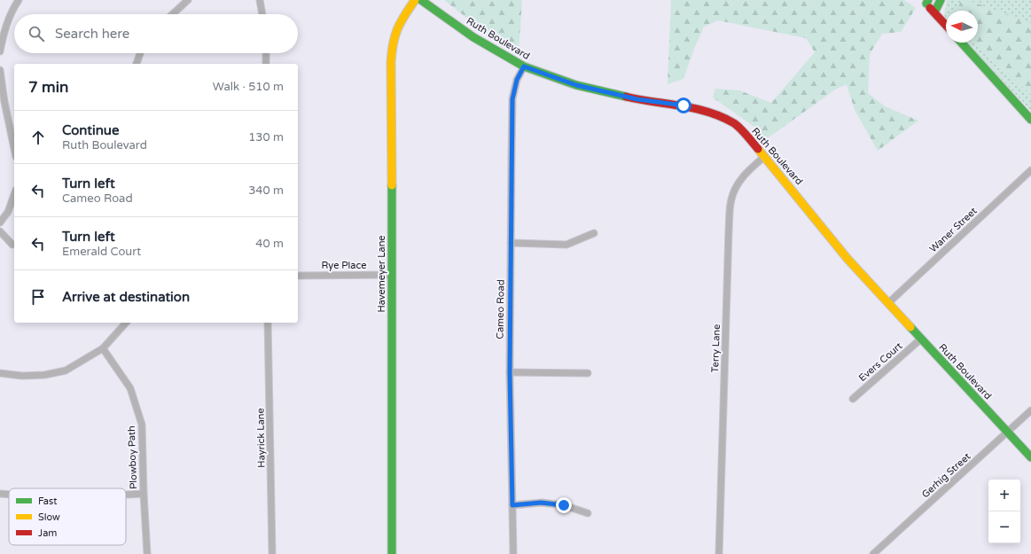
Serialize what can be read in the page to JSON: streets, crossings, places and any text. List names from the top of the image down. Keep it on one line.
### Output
{"streets":{"main road":["Ruth Boulevard","Havemeyer Lane"],"street":["Waner Street","Rye Place","Cameo Road","Terry Lane","Evers Court","Hayrick Lane","Plowboy Path","Gerhig Street"]},"crossings":[["Ruth Boulevard","Waner Street"],["Ruth Boulevard","Cameo Road"],["Ruth Boulevard","Terry Lane"],["Ruth Boulevard","Evers Court"],["Ruth Boulevard","Gerhig Street"],["Rye Place","Havemeyer Lane"]],"legend":["Fast","Slow","Jam"],"north":"left","page":{"search":"Search here","heading":["7 min","Walk · 510 m"],"list":[["Continue","Ruth Boulevard","130 m"],["Turn left","Cameo Road","340 m"],["Turn left","Emerald Court","40 m"],"Arrive at destination"],"map_buttons":["+","−"]}}
